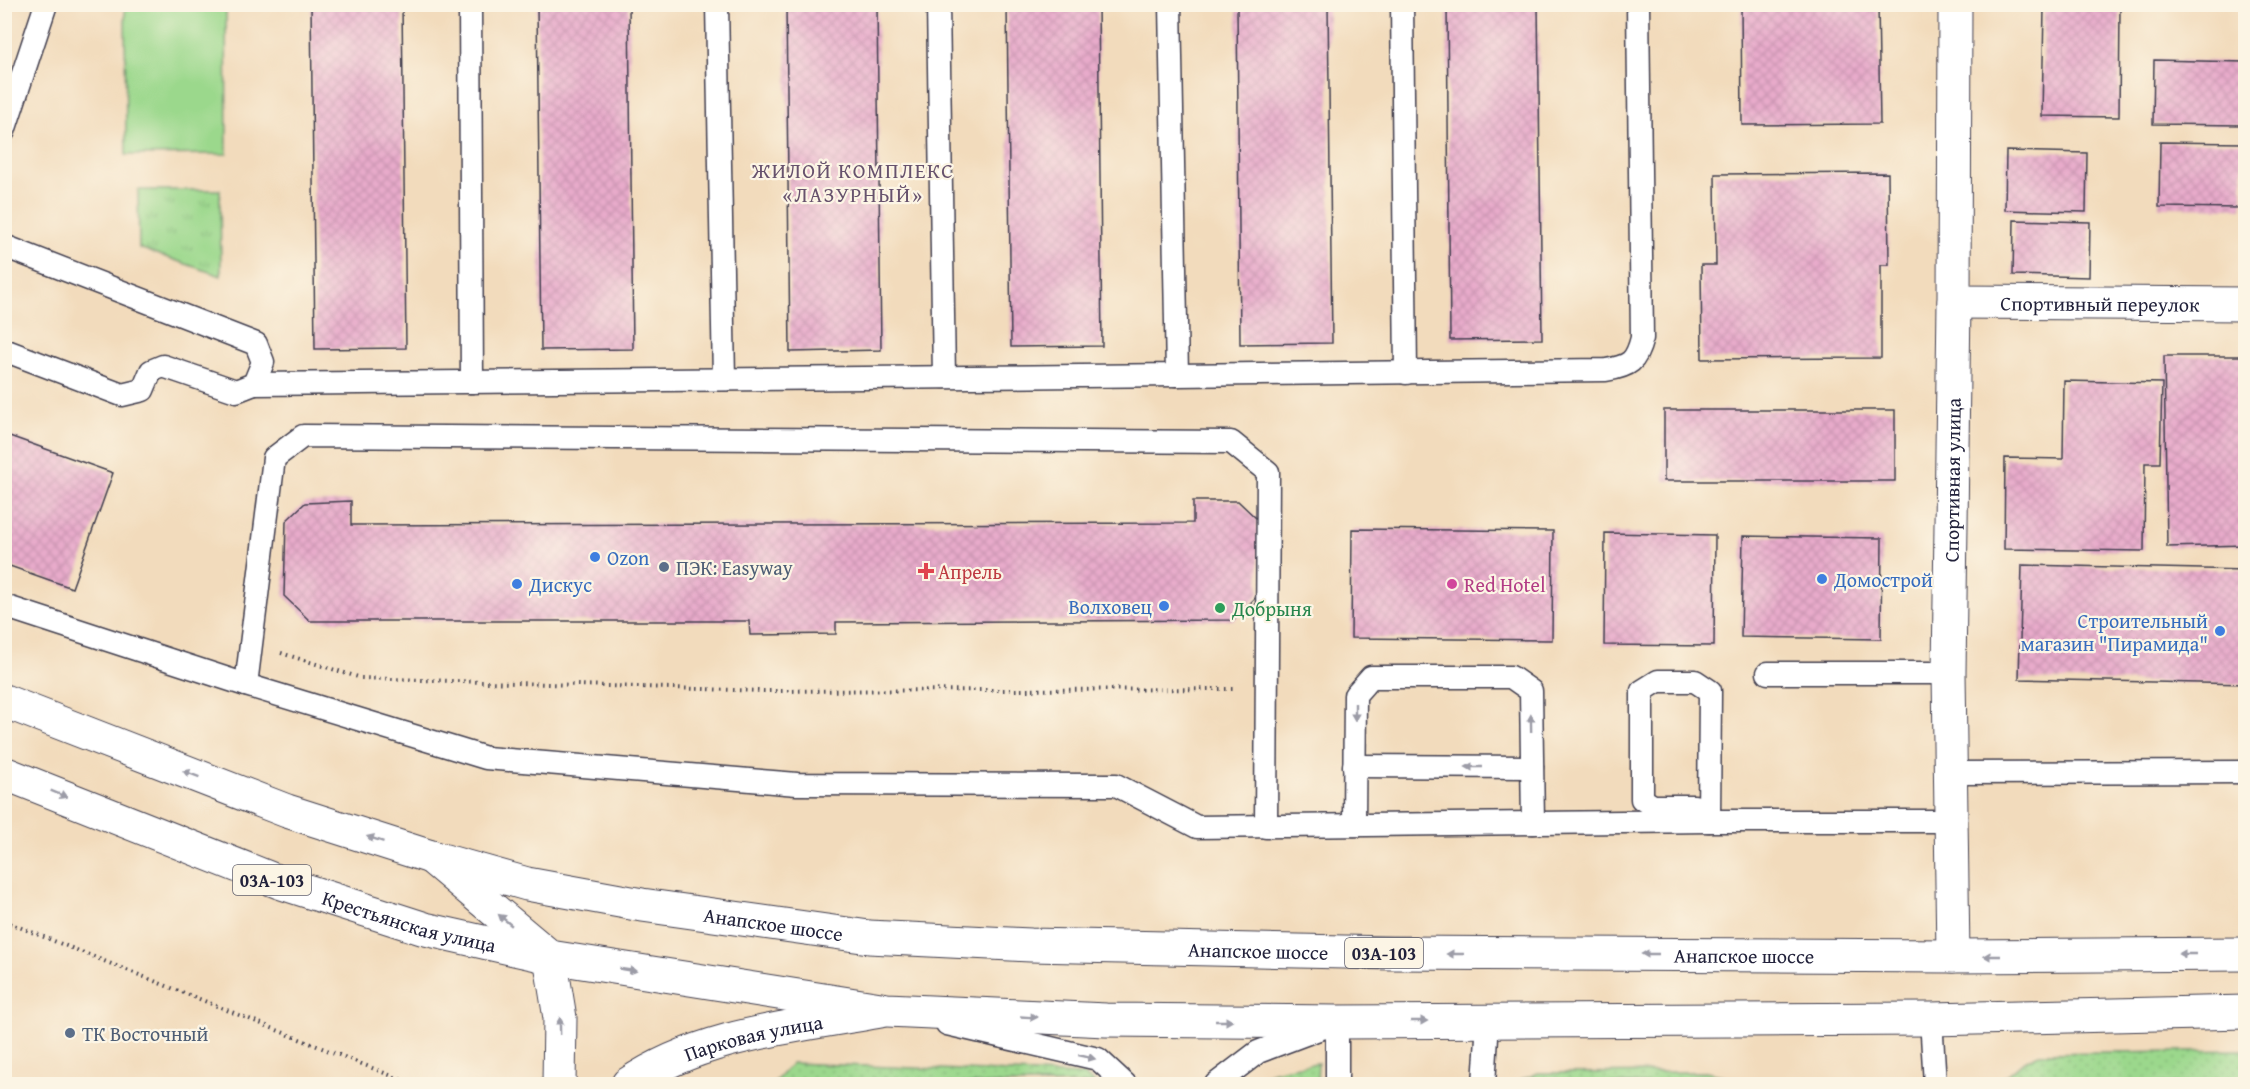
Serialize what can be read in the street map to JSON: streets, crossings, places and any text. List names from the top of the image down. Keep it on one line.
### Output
{"streets":{"main road":["Спортивный переулок","Спортивная улица","03А-103","Крестьянская улица","Анапское шоссе","Парковая улица"]},"crossings":[["Спортивный переулок","Спортивная улица"],["Спортивная улица","Анапское шоссе"],["03А-103","Крестьянская улица"],["03А-103","Анапское шоссе"],["03А-103","Парковая улица"]],"districts":["ЖИЛОЙ КОМПЛЕКС «ЛАЗУРНЫЙ»"],"places":{"other":["Ozon","ПЭК: Easyway","Домострой","Дискус","Red Hotel","Волховец","Добрыня","Строительный магазин \"Пирамида\"","ТК Восточный"],"health":["Апрель"]}}
